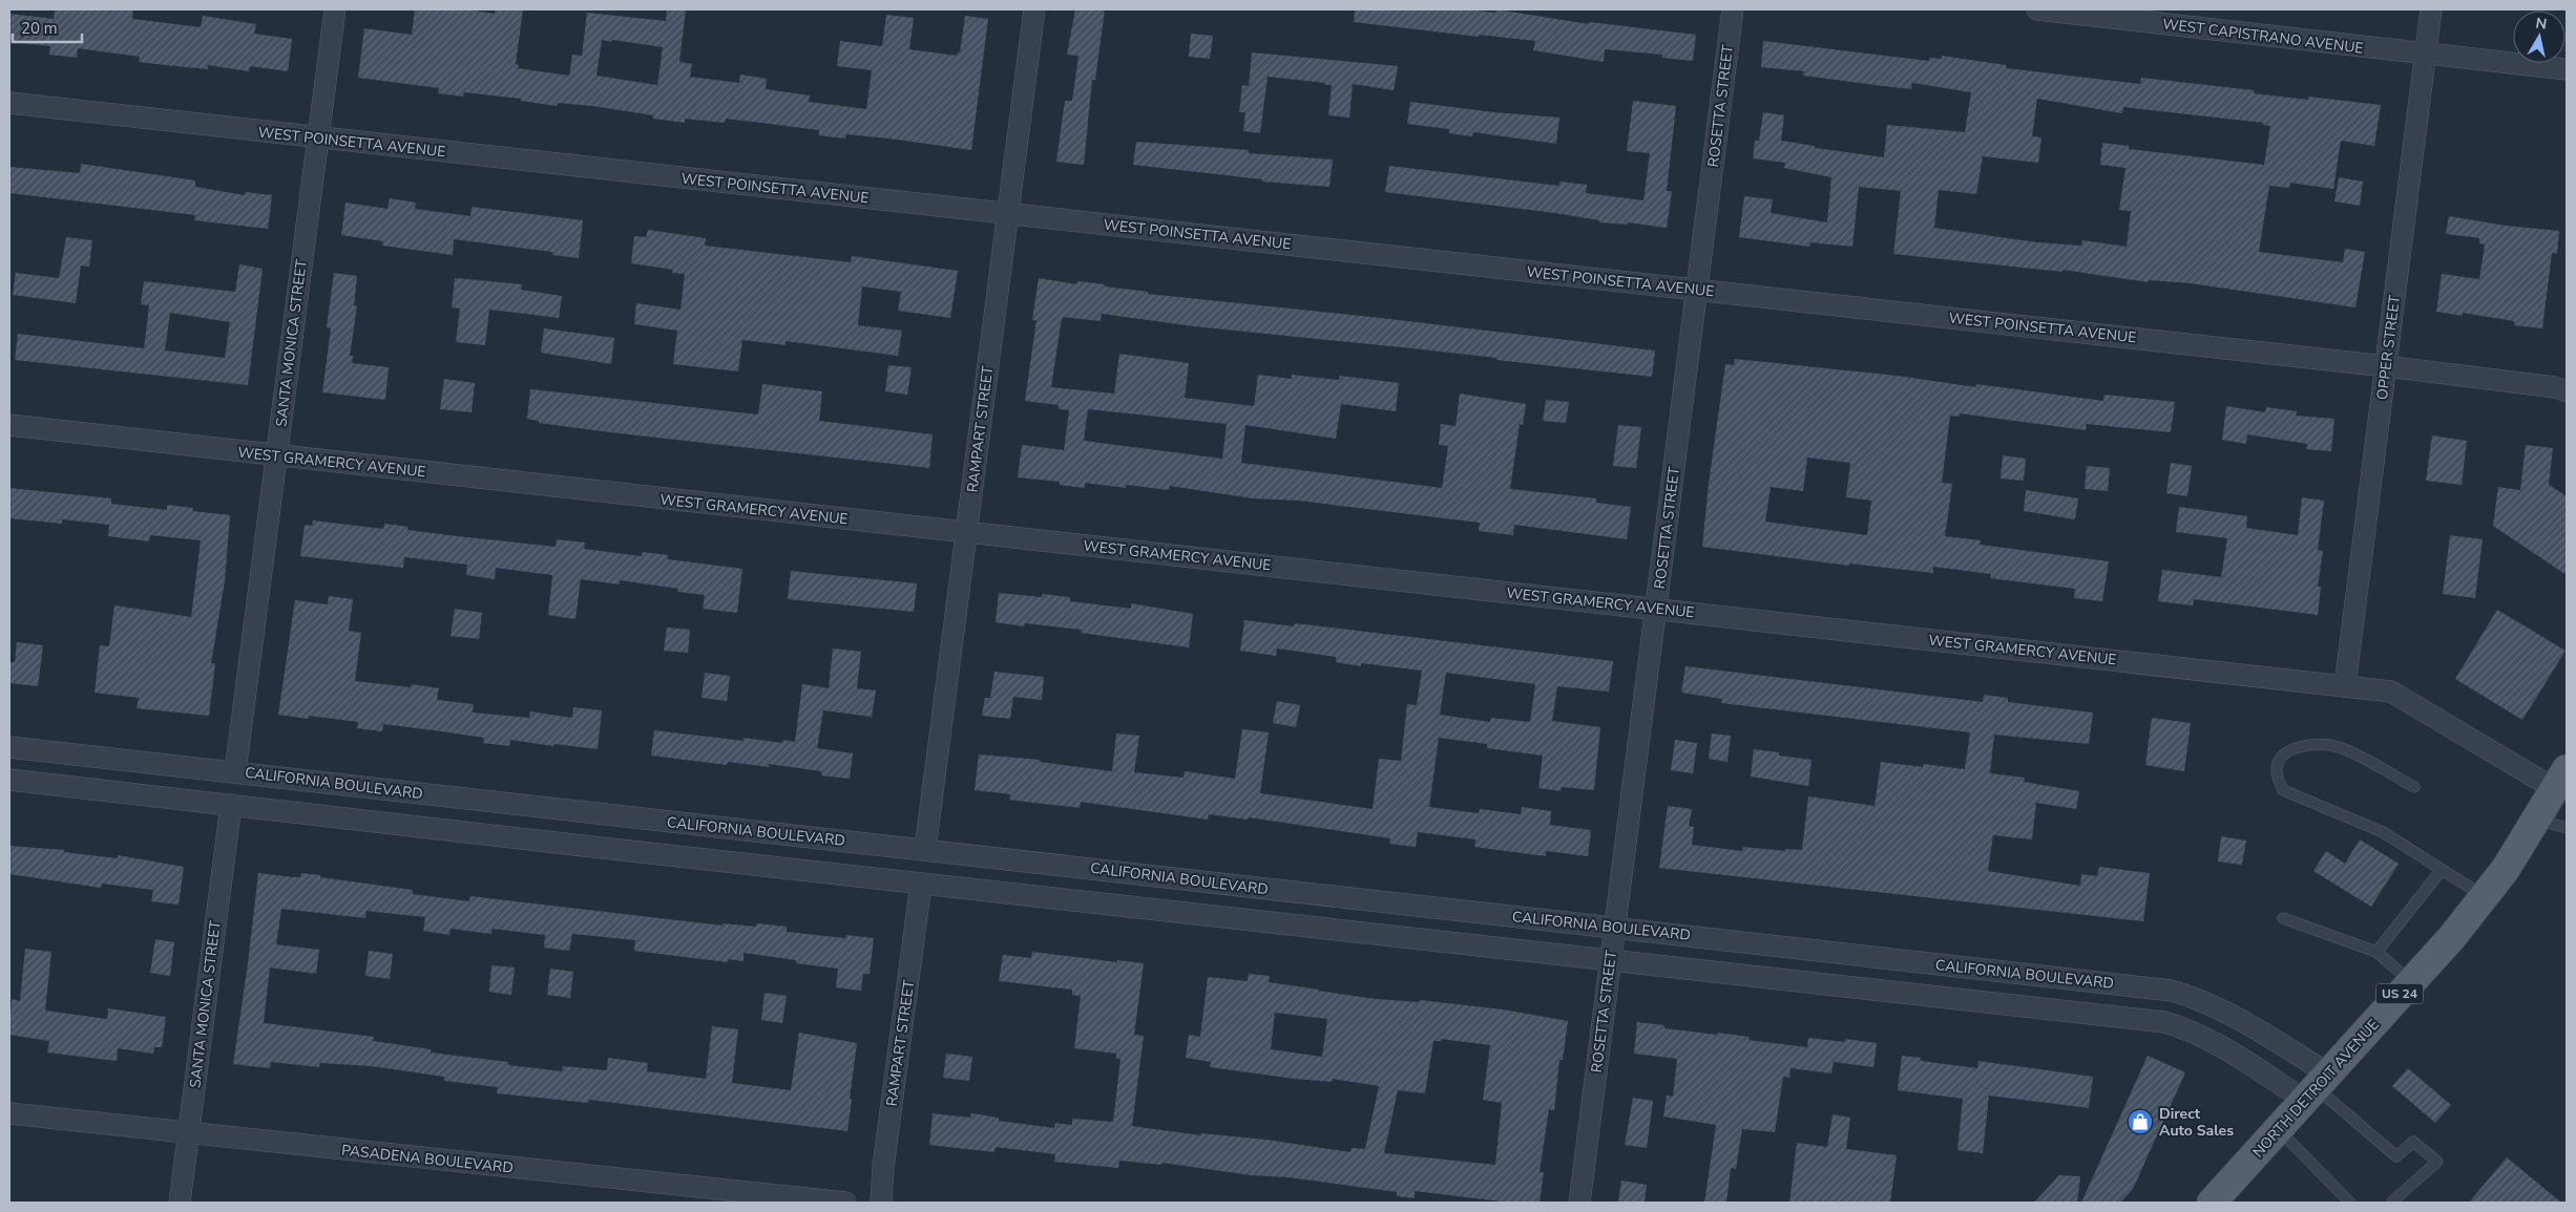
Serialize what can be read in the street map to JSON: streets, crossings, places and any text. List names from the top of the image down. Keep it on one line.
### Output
{"streets":{"main road":["US 24","NORTH DETROIT AVENUE"],"street":["WEST CAPISTRANO AVENUE","ROSETTA STREET","WEST POINSETTA AVENUE","SANTA MONICA STREET","OPPER STREET","RAMPART STREET","WEST GRAMERCY AVENUE","CALIFORNIA BOULEVARD","PASADENA BOULEVARD"]},"crossings":[["WEST CAPISTRANO AVENUE","OPPER STREET"],["ROSETTA STREET","WEST POINSETTA AVENUE"],["ROSETTA STREET","WEST GRAMERCY AVENUE"],["ROSETTA STREET","CALIFORNIA BOULEVARD"],["WEST POINSETTA AVENUE","SANTA MONICA STREET"],["WEST POINSETTA AVENUE","OPPER STREET"],["WEST POINSETTA AVENUE","RAMPART STREET"],["SANTA MONICA STREET","WEST GRAMERCY AVENUE"],["SANTA MONICA STREET","CALIFORNIA BOULEVARD"],["SANTA MONICA STREET","PASADENA BOULEVARD"],["OPPER STREET","WEST GRAMERCY AVENUE"],["RAMPART STREET","WEST GRAMERCY AVENUE"],["RAMPART STREET","CALIFORNIA BOULEVARD"],["WEST GRAMERCY AVENUE","NORTH DETROIT AVENUE"],["CALIFORNIA BOULEVARD","NORTH DETROIT AVENUE"]],"places":{"shop":["Direct Auto Sales"]},"scale_bar":"20 m","north":"top"}
